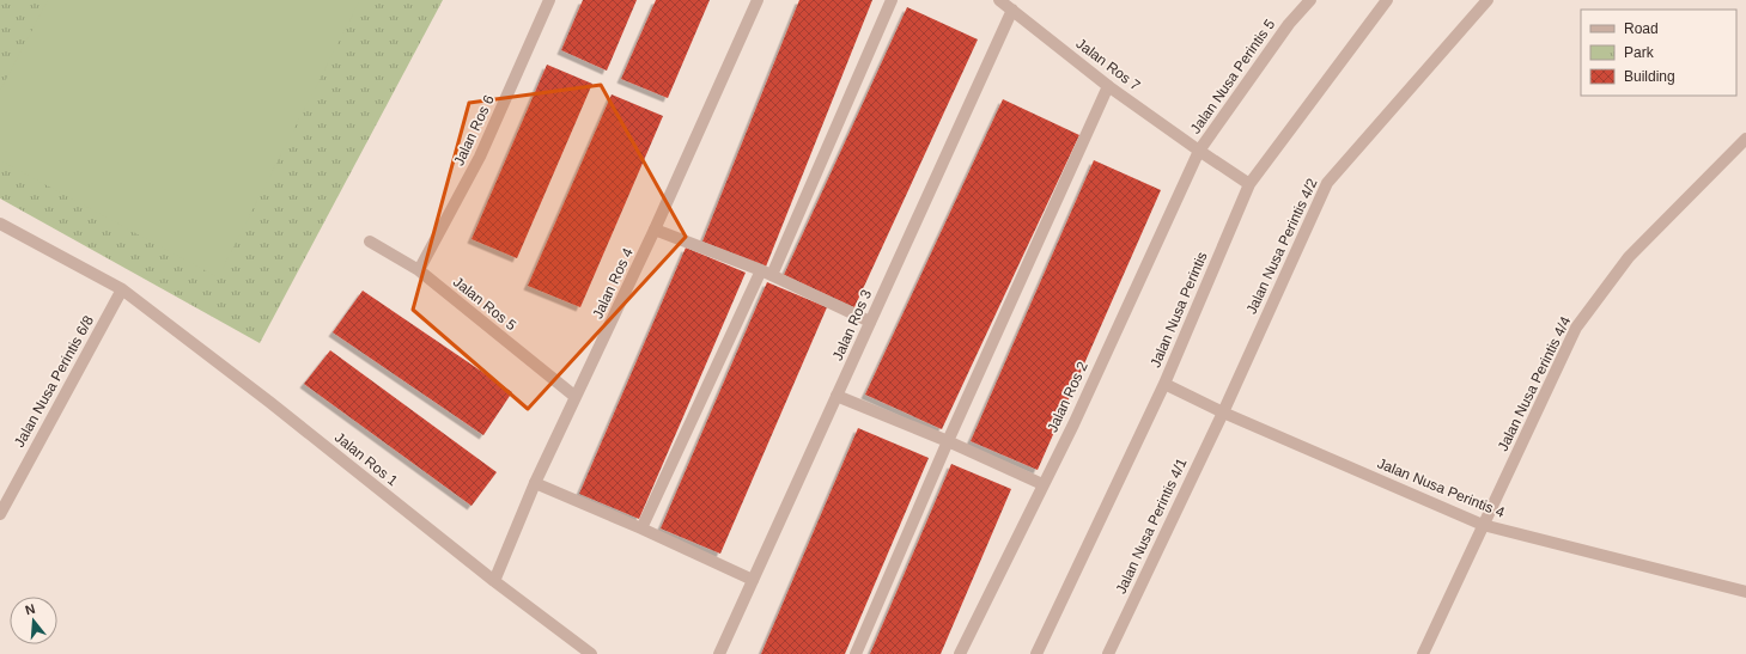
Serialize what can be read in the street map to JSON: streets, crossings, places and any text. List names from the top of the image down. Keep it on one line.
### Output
{"streets":{"street":["Jalan Ros 7","Jalan Nusa Perintis 5","Jalan Ros 6","Jalan Nusa Perintis 4/2","Jalan Ros 4","Jalan Ros 5","Jalan Nusa Perintis","Jalan Ros 3","Jalan Nusa Perintis 6/8","Jalan Nusa Perintis 4/4","Jalan Ros 2","Jalan Ros 1","Jalan Nusa Perintis 4","Jalan Nusa Perintis 4/1"]},"crossings":[["Jalan Ros 7","Jalan Nusa Perintis 5"],["Jalan Ros 7","Jalan Nusa Perintis"],["Jalan Ros 7","Jalan Ros 3"],["Jalan Ros 7","Jalan Ros 2"],["Jalan Nusa Perintis 5","Jalan Ros 2"],["Jalan Ros 6","Jalan Ros 5"],["Jalan Nusa Perintis 4/2","Jalan Nusa Perintis 4"],["Jalan Nusa Perintis 4/2","Jalan Nusa Perintis 4/1"],["Jalan Ros 4","Jalan Ros 5"],["Jalan Ros 4","Jalan Ros 1"],["Jalan Nusa Perintis","Jalan Nusa Perintis 4"],["Jalan Nusa Perintis 6/8","Jalan Ros 1"],["Jalan Nusa Perintis 4/4","Jalan Nusa Perintis 4"],["Jalan Nusa Perintis 4","Jalan Nusa Perintis 4/1"]],"legend":["Road","Park","Building"],"north":"top"}
